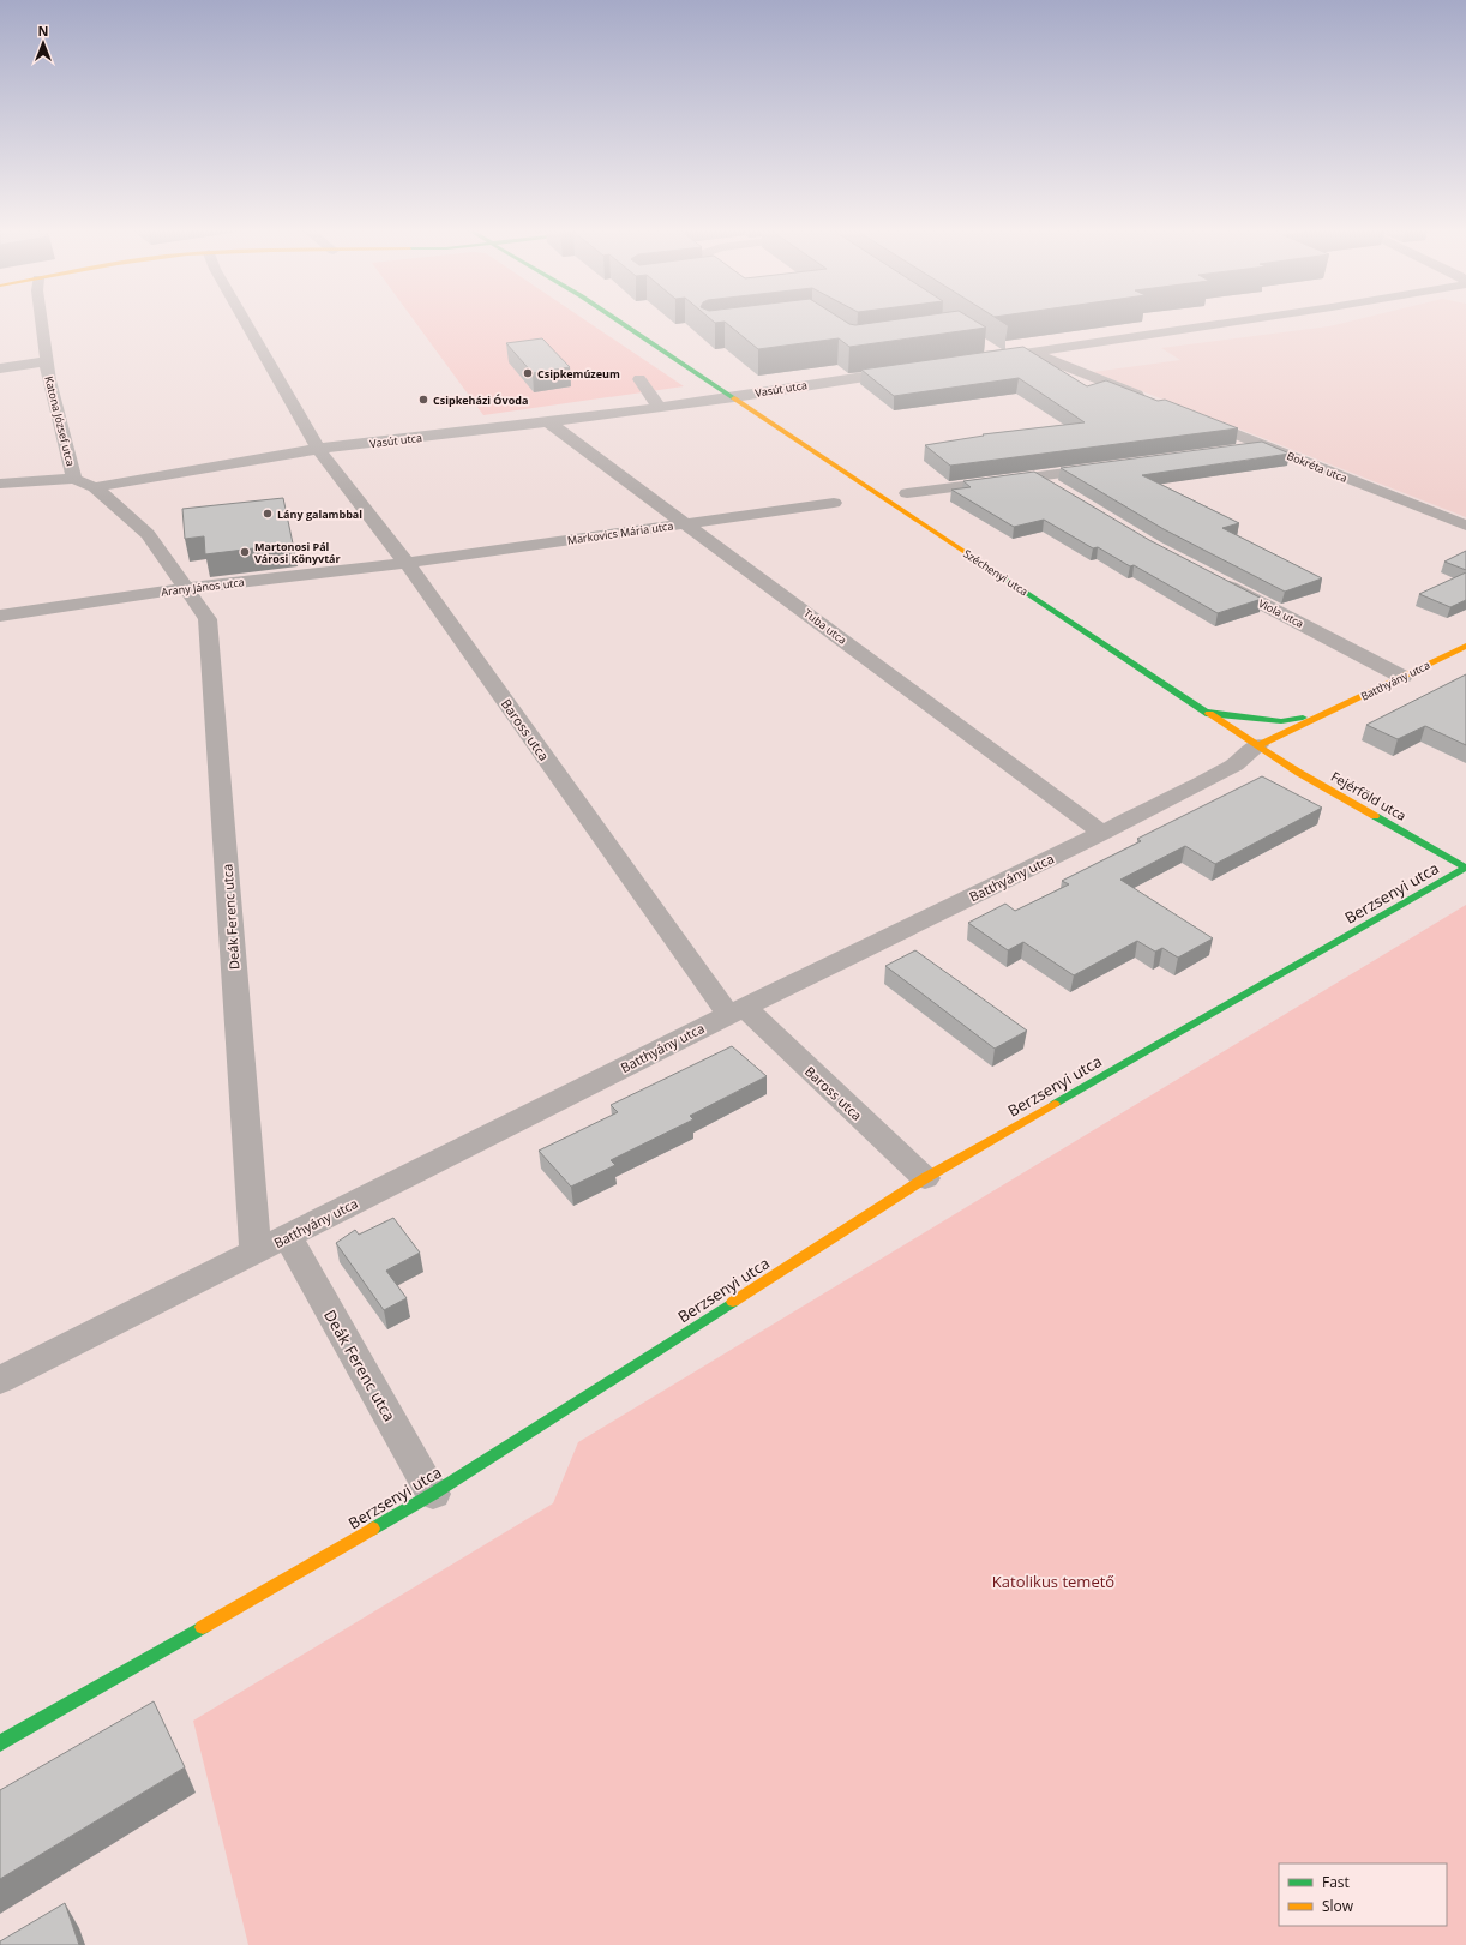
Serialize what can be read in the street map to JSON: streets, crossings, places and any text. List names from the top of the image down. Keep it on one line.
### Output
{"streets":{"main road":["Széchenyi utca","Batthyány utca","Fejérföld utca","Berzsenyi utca"],"street":["Vasút utca","Katona József utca","Bokréta utca","Markovics Mária utca","Arany János utca","Viola utca","Tuba utca","Baross utca","Deák Ferenc utca"]},"crossings":[["Vasút utca","Széchenyi utca"],["Vasút utca","Tuba utca"],["Vasút utca","Baross utca"],["Vasút utca","Deák Ferenc utca"],["Markovics Mária utca","Arany János utca"],["Markovics Mária utca","Tuba utca"],["Markovics Mária utca","Baross utca"],["Széchenyi utca","Batthyány utca"],["Széchenyi utca","Fejérföld utca"],["Arany János utca","Baross utca"],["Arany János utca","Deák Ferenc utca"],["Viola utca","Batthyány utca"],["Tuba utca","Batthyány utca"],["Batthyány utca","Baross utca"],["Batthyány utca","Fejérföld utca"],["Batthyány utca","Deák Ferenc utca"],["Baross utca","Berzsenyi utca"],["Fejérföld utca","Berzsenyi utca"],["Berzsenyi utca","Deák Ferenc utca"]],"parks":["Katolikus temető"],"places":["Csipkemúzeum","Csipkeházi Óvoda","Lány galambbal","Martonosi Pál Városi Könyvtár"],"legend":["Fast","Slow"],"north":"top"}
